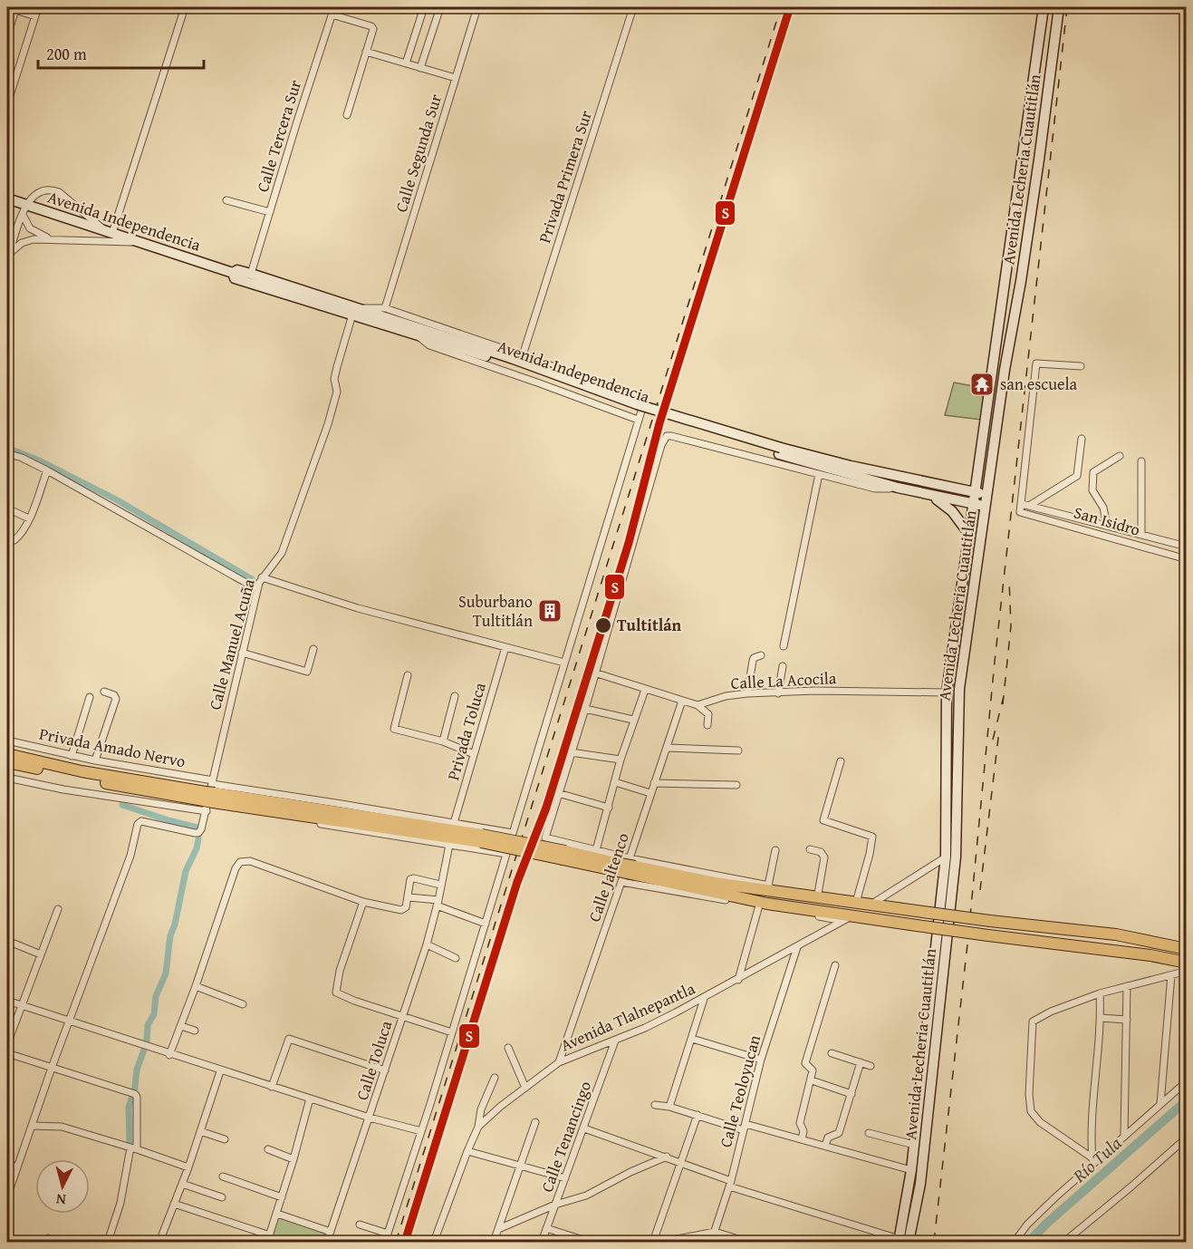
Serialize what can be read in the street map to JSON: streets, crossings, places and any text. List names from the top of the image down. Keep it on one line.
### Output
{"streets":{"main road":["Avenida Lecheria Cuautitlán","Avenida Independencia"],"street":["Calle Tercera Sur","Calle Segunda Sur","Privada Primera Sur","San Isidro","Calle Manuel Acuña","Calle La Acocila","Privada Toluca","Privada Amado Nervo","Calle Jaltenco","Avenida Tlalnepantla","Calle Toluca","Calle Teoloyucan","Calle Tenancingo"]},"crossings":[["Calle Tercera Sur","Avenida Independencia"],["Avenida Lecheria Cuautitlán","Avenida Independencia"],["Avenida Lecheria Cuautitlán","Calle La Acocila"],["Avenida Independencia","Calle Manuel Acuña"],["Calle Manuel Acuña","Privada Amado Nervo"],["Calle Jaltenco","Avenida Tlalnepantla"],["Avenida Tlalnepantla","Calle Teoloyucan"],["Avenida Tlalnepantla","Calle Tenancingo"]],"water":["Río Tula"],"places":{"temple":["san escuela"],"building":["Suburbano Tultitlán"],"other":["Tultitlán"]},"lines":["transit line S"],"scale_bar":"200 m","north":"bottom"}
